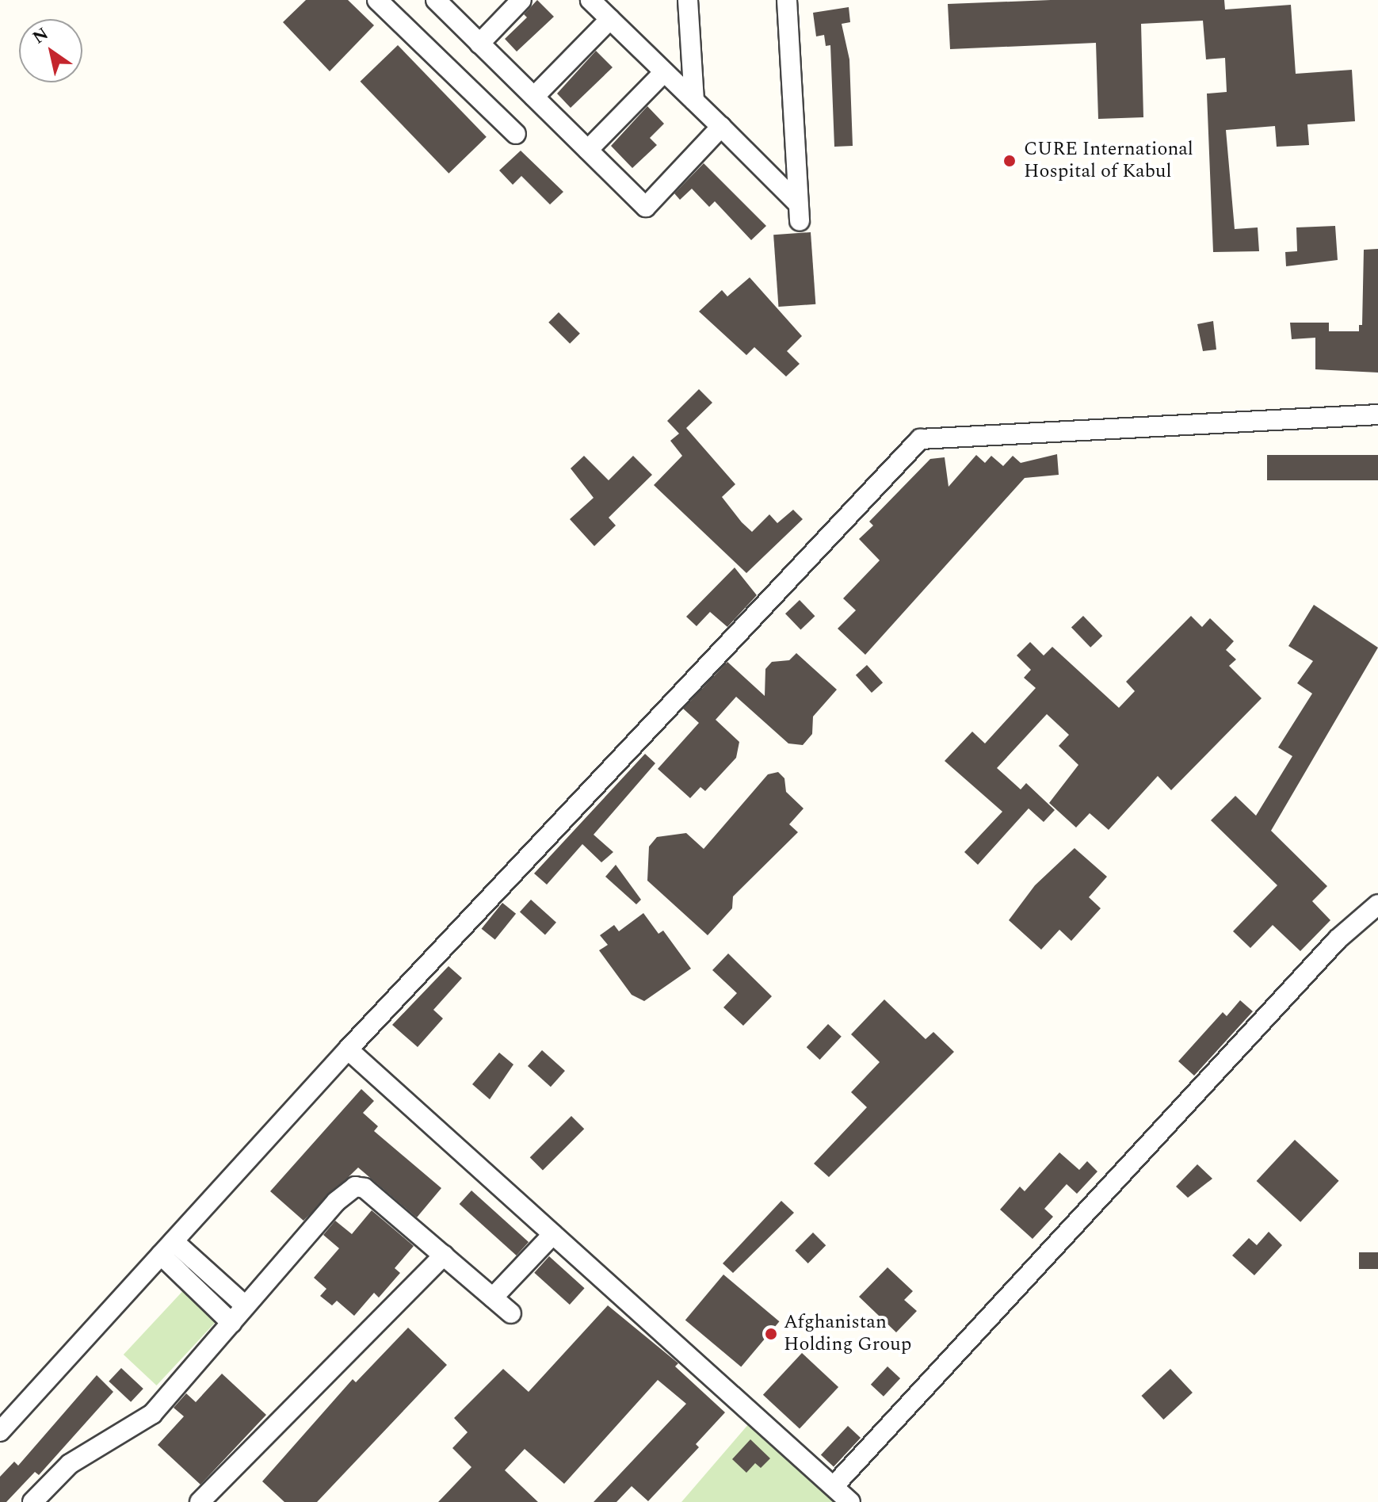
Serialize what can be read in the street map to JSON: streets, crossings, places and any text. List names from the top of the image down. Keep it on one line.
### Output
{"places":["CURE International Hospital of Kabul","Afghanistan Holding Group"],"north":"top left"}
